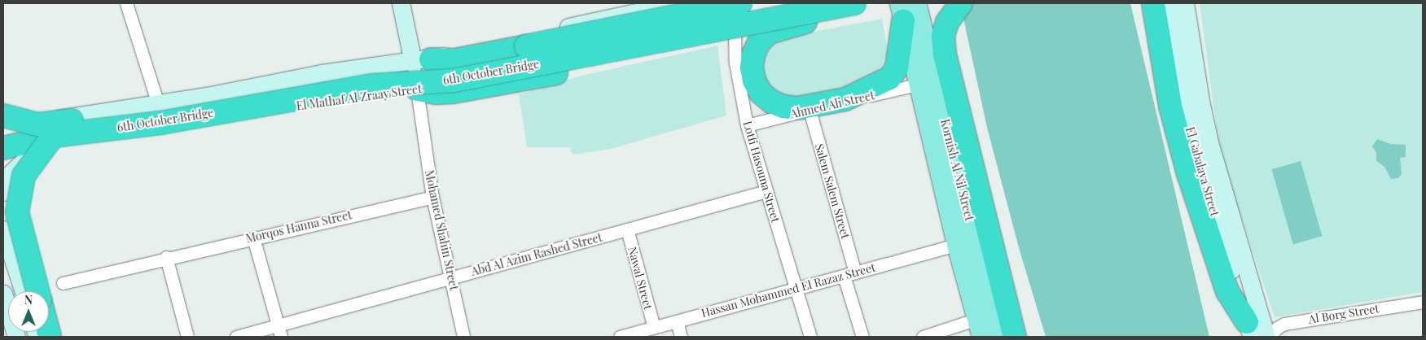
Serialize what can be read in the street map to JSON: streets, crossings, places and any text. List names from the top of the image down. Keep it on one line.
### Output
{"streets":{"highway":["6th October Bridge"],"main road":["Kornish Al Nil Street"],"street":["El Mathaf Al Zraay Street","Ahmed Ali Street","Lotfi Hasouna Street","El Gabalaya Street","Salem Salem Street","Morqos Hanna Street","Mohamed Shahin Street","Abd Al Azim Rashed Street","Nawal Street","Hassan Mohammed El Razaz Street","Al Borg Street"]},"crossings":[["6th October Bridge","El Mathaf Al Zraay Street"],["El Mathaf Al Zraay Street","Lotfi Hasouna Street"],["El Mathaf Al Zraay Street","Mohamed Shahin Street"],["Ahmed Ali Street","Kornish Al Nil Street"],["Ahmed Ali Street","Lotfi Hasouna Street"],["Ahmed Ali Street","Salem Salem Street"],["Kornish Al Nil Street","Hassan Mohammed El Razaz Street"],["Lotfi Hasouna Street","Abd Al Azim Rashed Street"],["Lotfi Hasouna Street","Hassan Mohammed El Razaz Street"],["El Gabalaya Street","Al Borg Street"],["Salem Salem Street","Hassan Mohammed El Razaz Street"],["Morqos Hanna Street","Mohamed Shahin Street"],["Mohamed Shahin Street","Abd Al Azim Rashed Street"],["Abd Al Azim Rashed Street","Nawal Street"],["Nawal Street","Hassan Mohammed El Razaz Street"]],"north":"top"}
